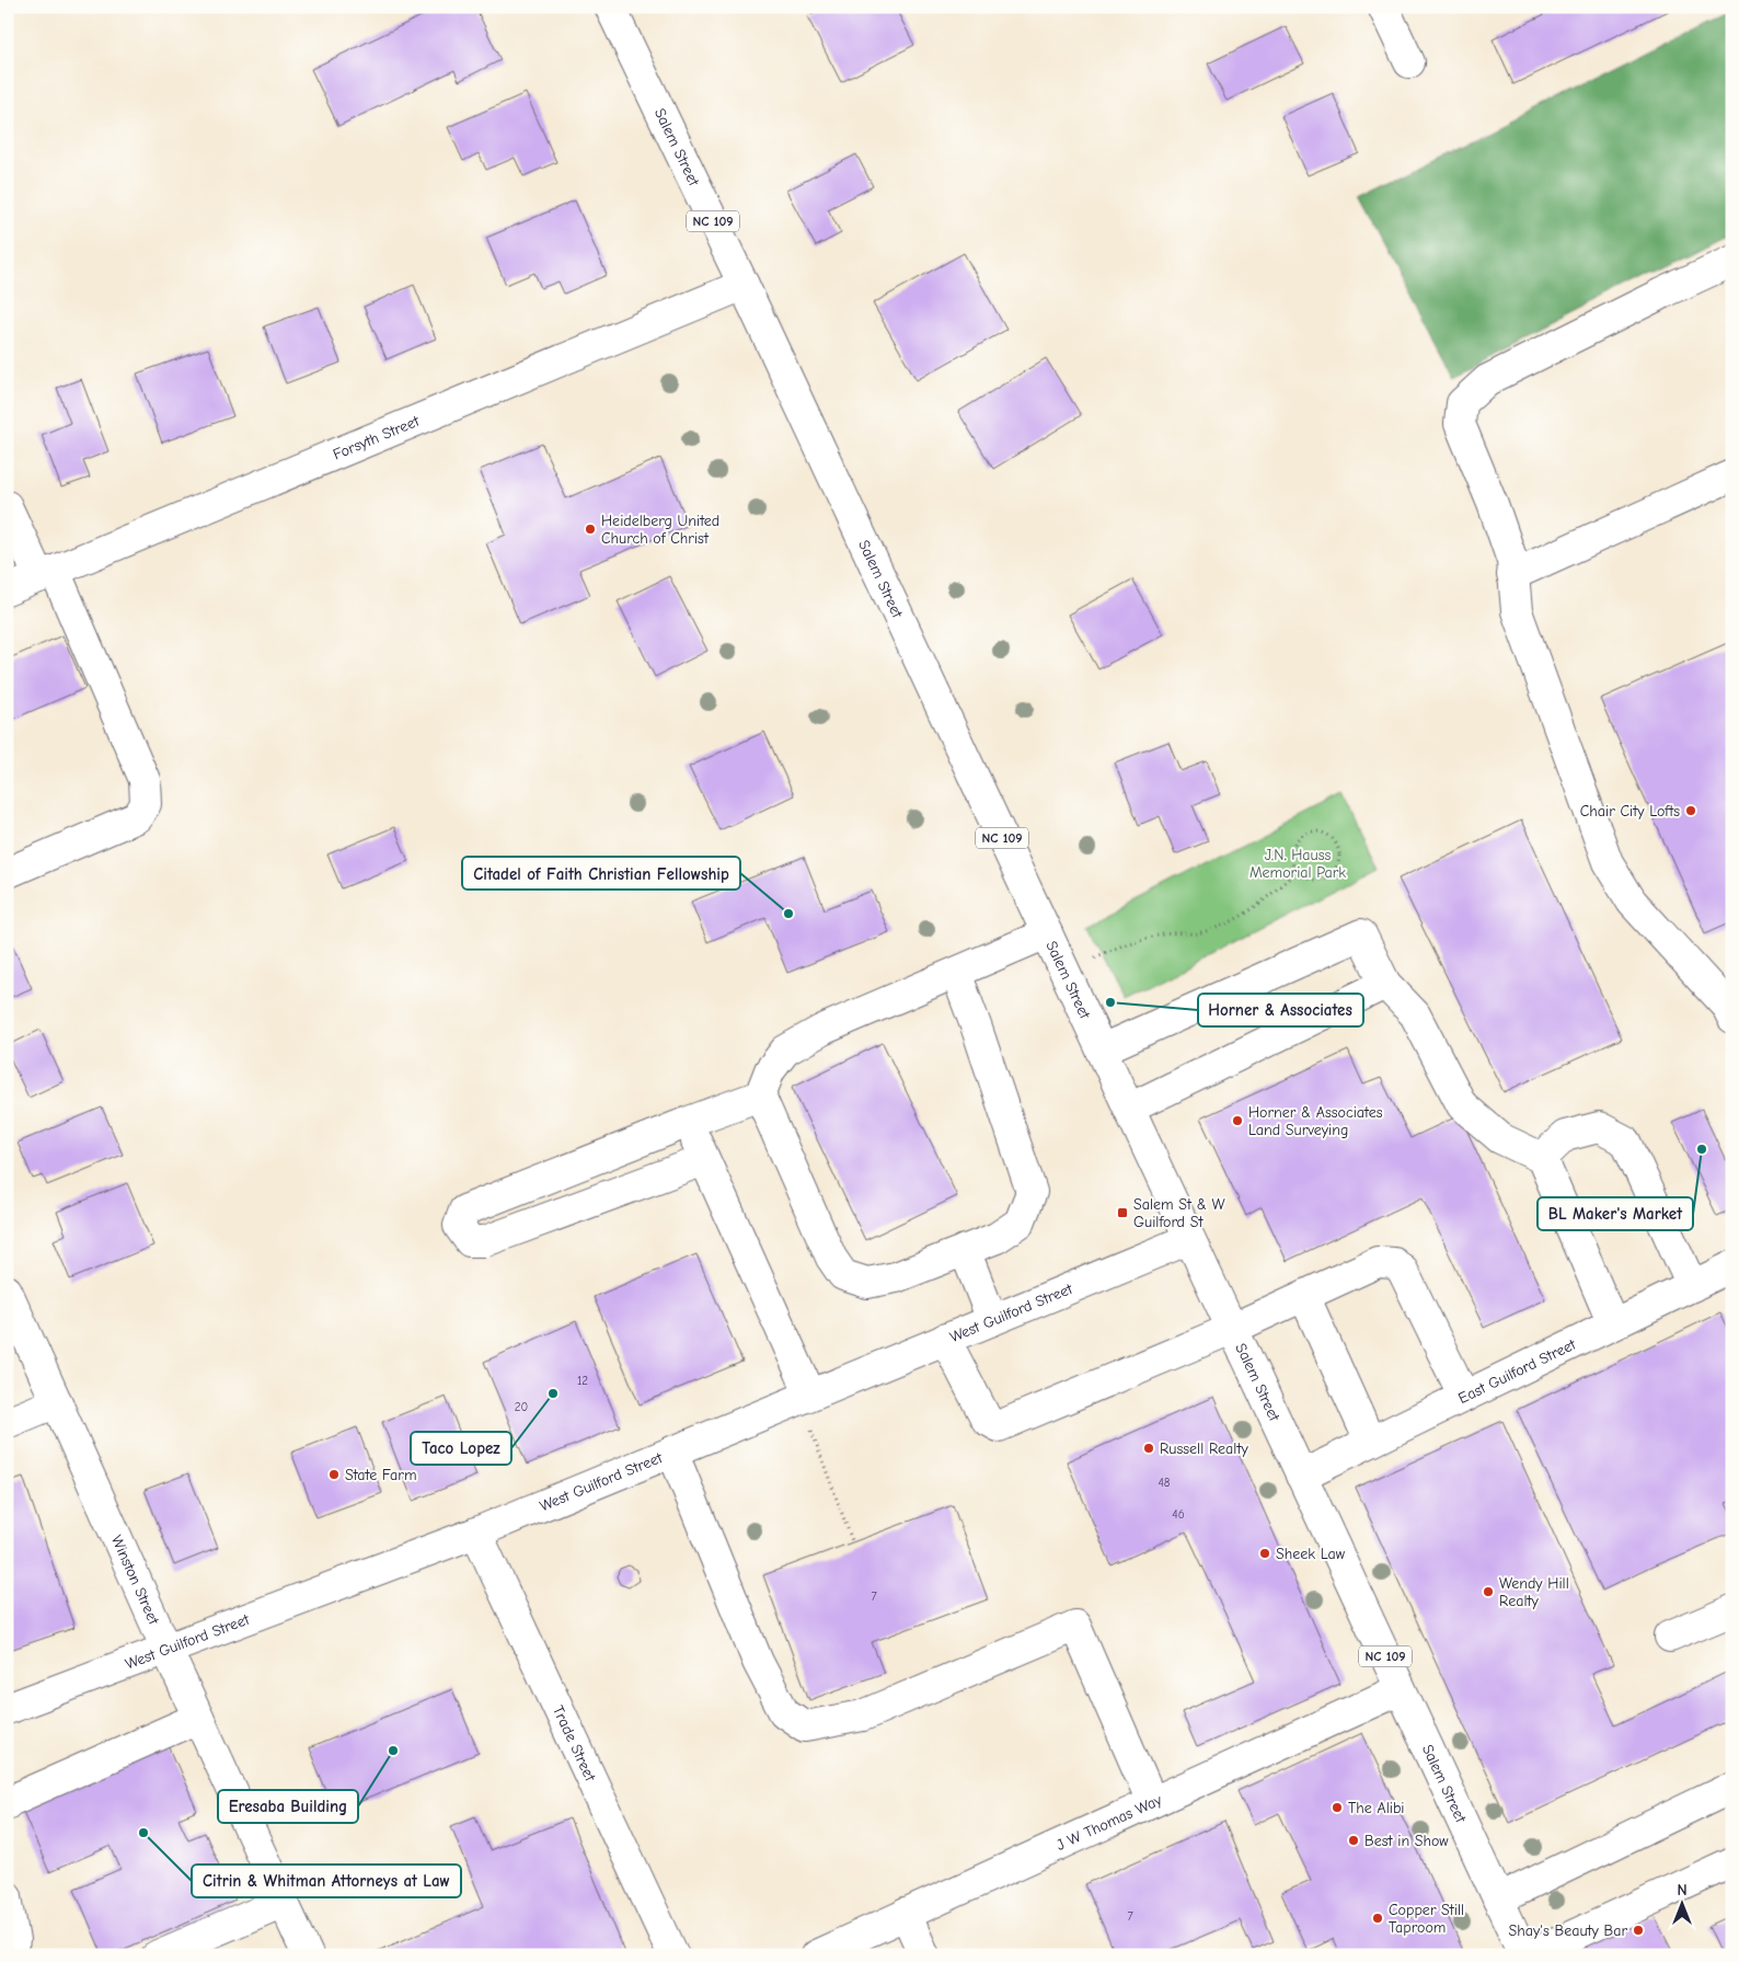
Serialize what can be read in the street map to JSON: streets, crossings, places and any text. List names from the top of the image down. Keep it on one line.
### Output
{"streets":{"street":["Salem Street","NC 109","Forsyth Street","West Guilford Street","East Guilford Street","Winston Street","Trade Street","J W Thomas Way"]},"crossings":[["Salem Street","Forsyth Street"],["Salem Street","West Guilford Street"],["Salem Street","East Guilford Street"],["Salem Street","J W Thomas Way"],["West Guilford Street","Winston Street"],["West Guilford Street","Trade Street"]],"parks":["J.N. Hauss Memorial Park"],"places":{"other":["Heidelberg United Church of Christ","Chair City Lofts","Citadel of Faith Christian Fellowship","Horner & Associates","Horner & Associates Land Surveying","BL Maker's Market","Taco Lopez","Russell Realty","State Farm","Sheek Law","Wendy Hill Realty","Eresaba Building","The Alibi","Citrin & Whitman Attorneys at Law","Best in Show","Copper Still Taproom","Shay's Beauty Bar"],"transit":["Salem St & W Guilford St"]},"house_numbers":["12","20","48","46","7","7"],"north":"top"}
